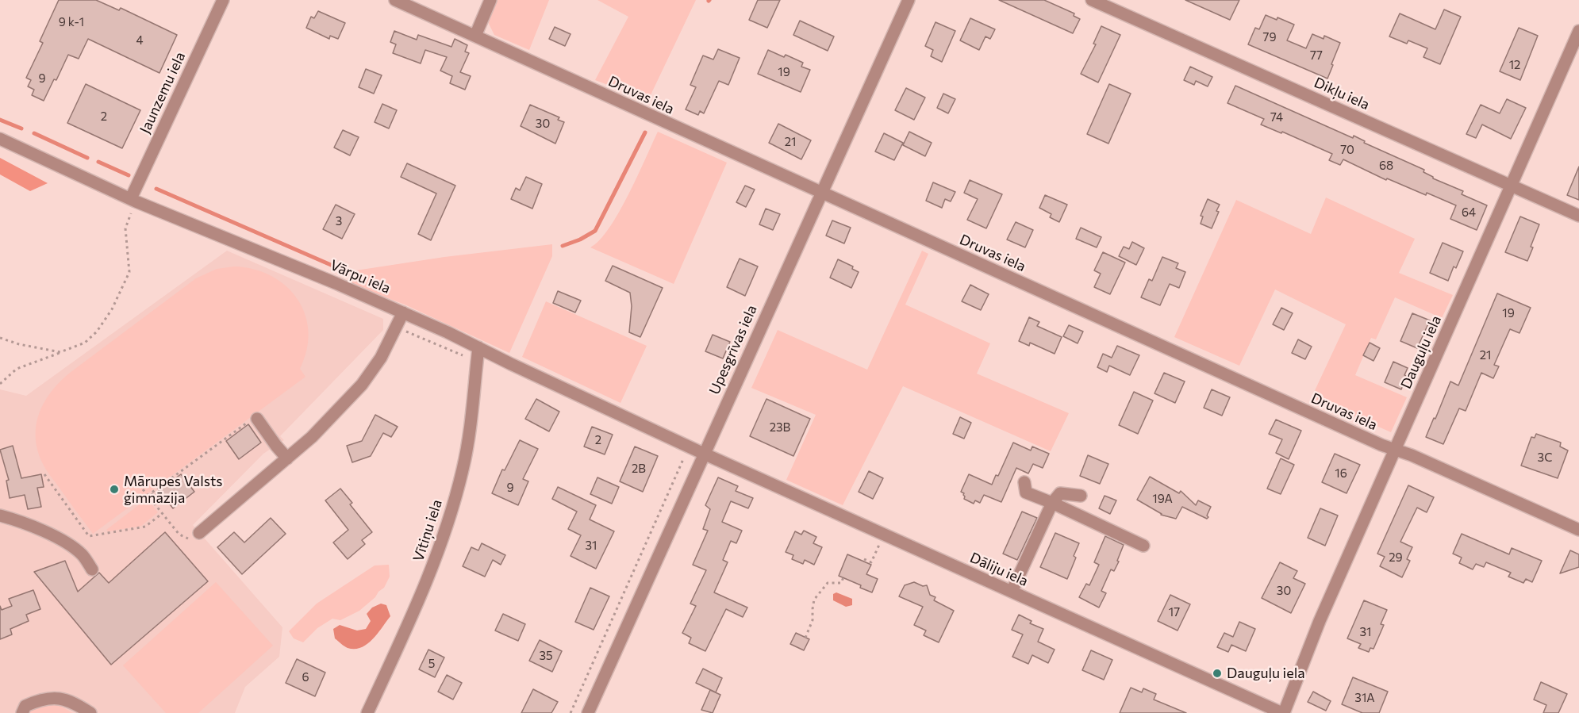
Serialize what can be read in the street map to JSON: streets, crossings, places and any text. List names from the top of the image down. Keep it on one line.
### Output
{"streets":{"street":["Jaunzemu iela","Dikļu iela","Druvas iela","Vārpu iela","Upesgrīvas iela","Dauguļu iela","Vītiņu iela","Dāliju iela"]},"crossings":[["Jaunzemu iela","Vārpu iela"],["Dikļu iela","Dauguļu iela"],["Druvas iela","Upesgrīvas iela"],["Druvas iela","Dauguļu iela"],["Vārpu iela","Upesgrīvas iela"],["Vārpu iela","Vītiņu iela"],["Vārpu iela","Dāliju iela"],["Upesgrīvas iela","Dāliju iela"],["Dauguļu iela","Dāliju iela"]],"places":["Mārupes Valsts ģimnāzija","Dauguļu iela"],"house_numbers":["9 k-1","79","4","77","12","19","9","2","74","30","21","70","68","64","3","19","21","23B","2","3C","2B","16","9","19A","31","29","30","17","31","35","5","6","31A"]}
